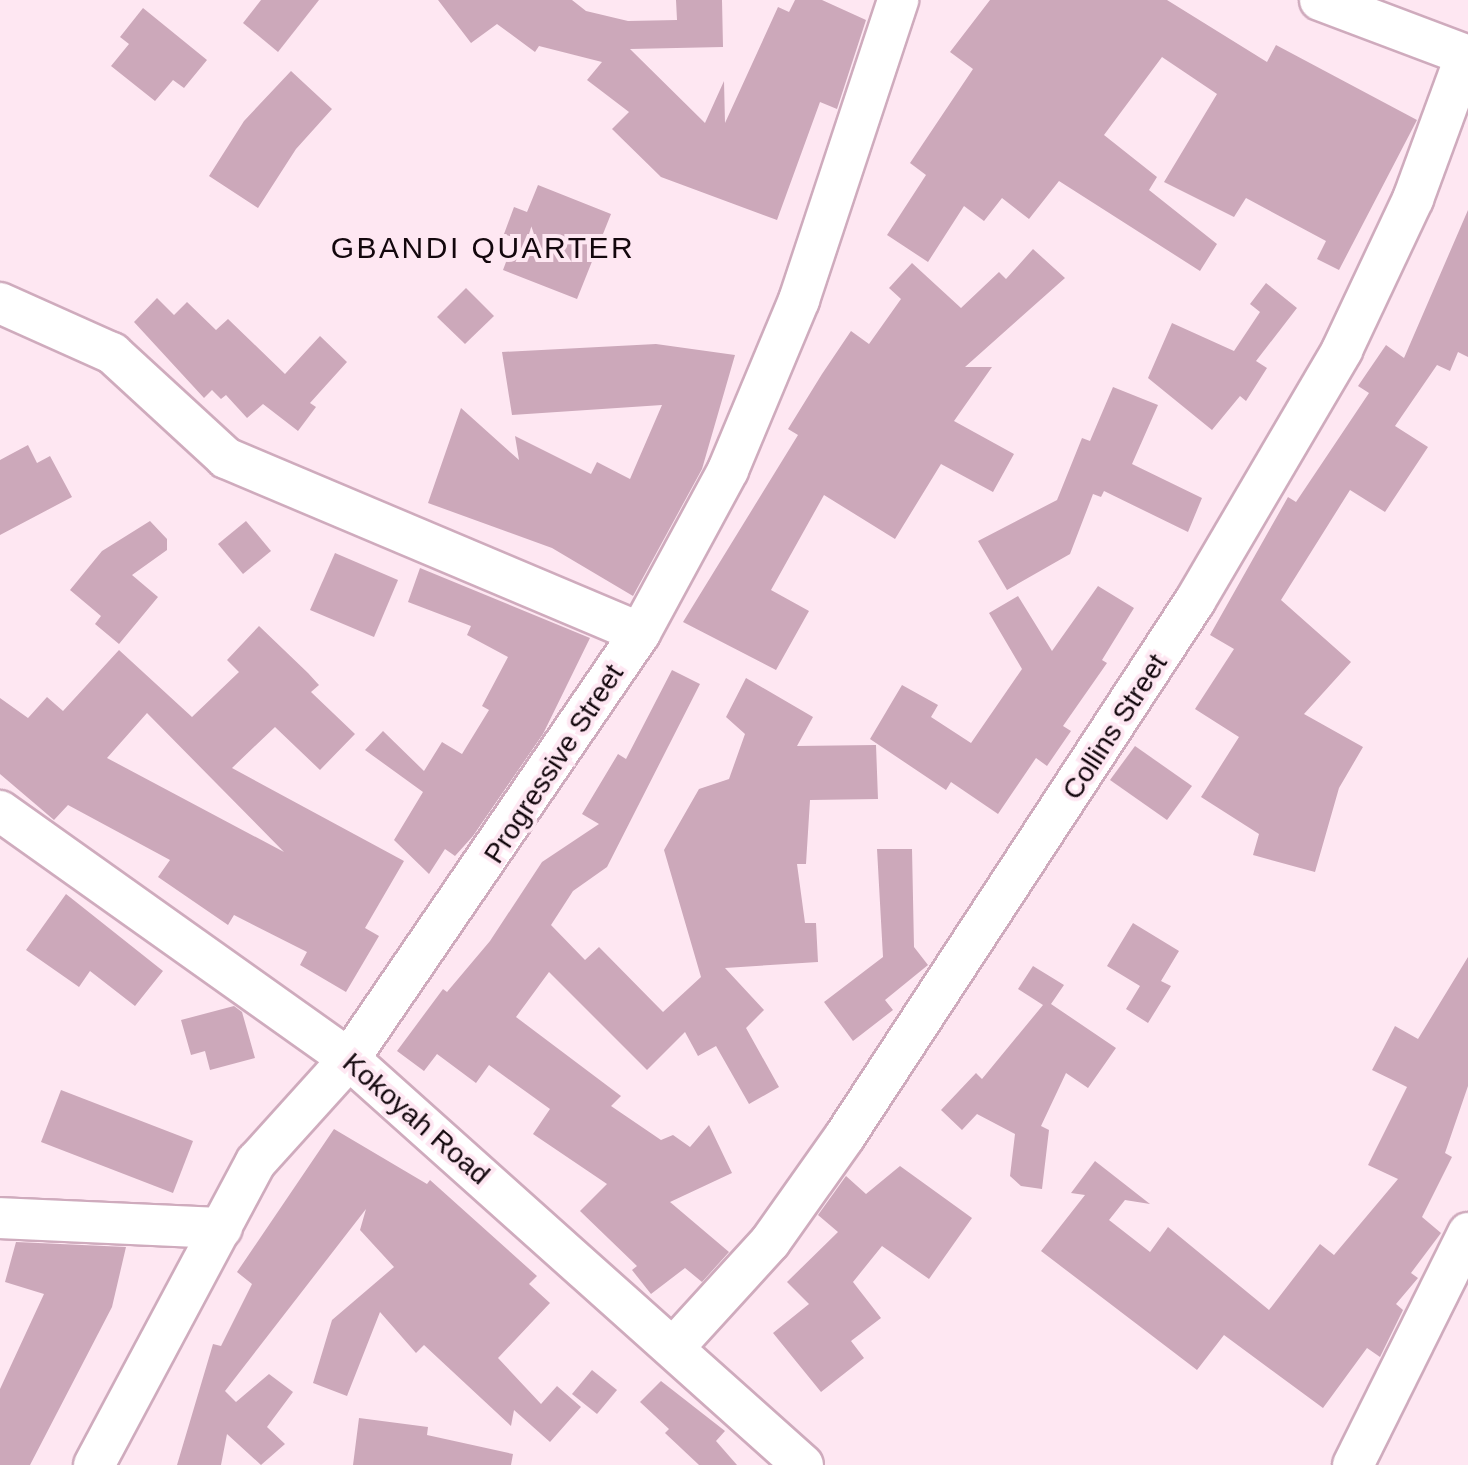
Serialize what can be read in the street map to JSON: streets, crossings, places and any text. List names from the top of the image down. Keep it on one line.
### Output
{"streets":{"street":["Collins Street","Progressive Street","Kokoyah Road"]},"crossings":[["Collins Street","Kokoyah Road"],["Progressive Street","Kokoyah Road"]],"districts":["GBANDI QUARTER"]}
